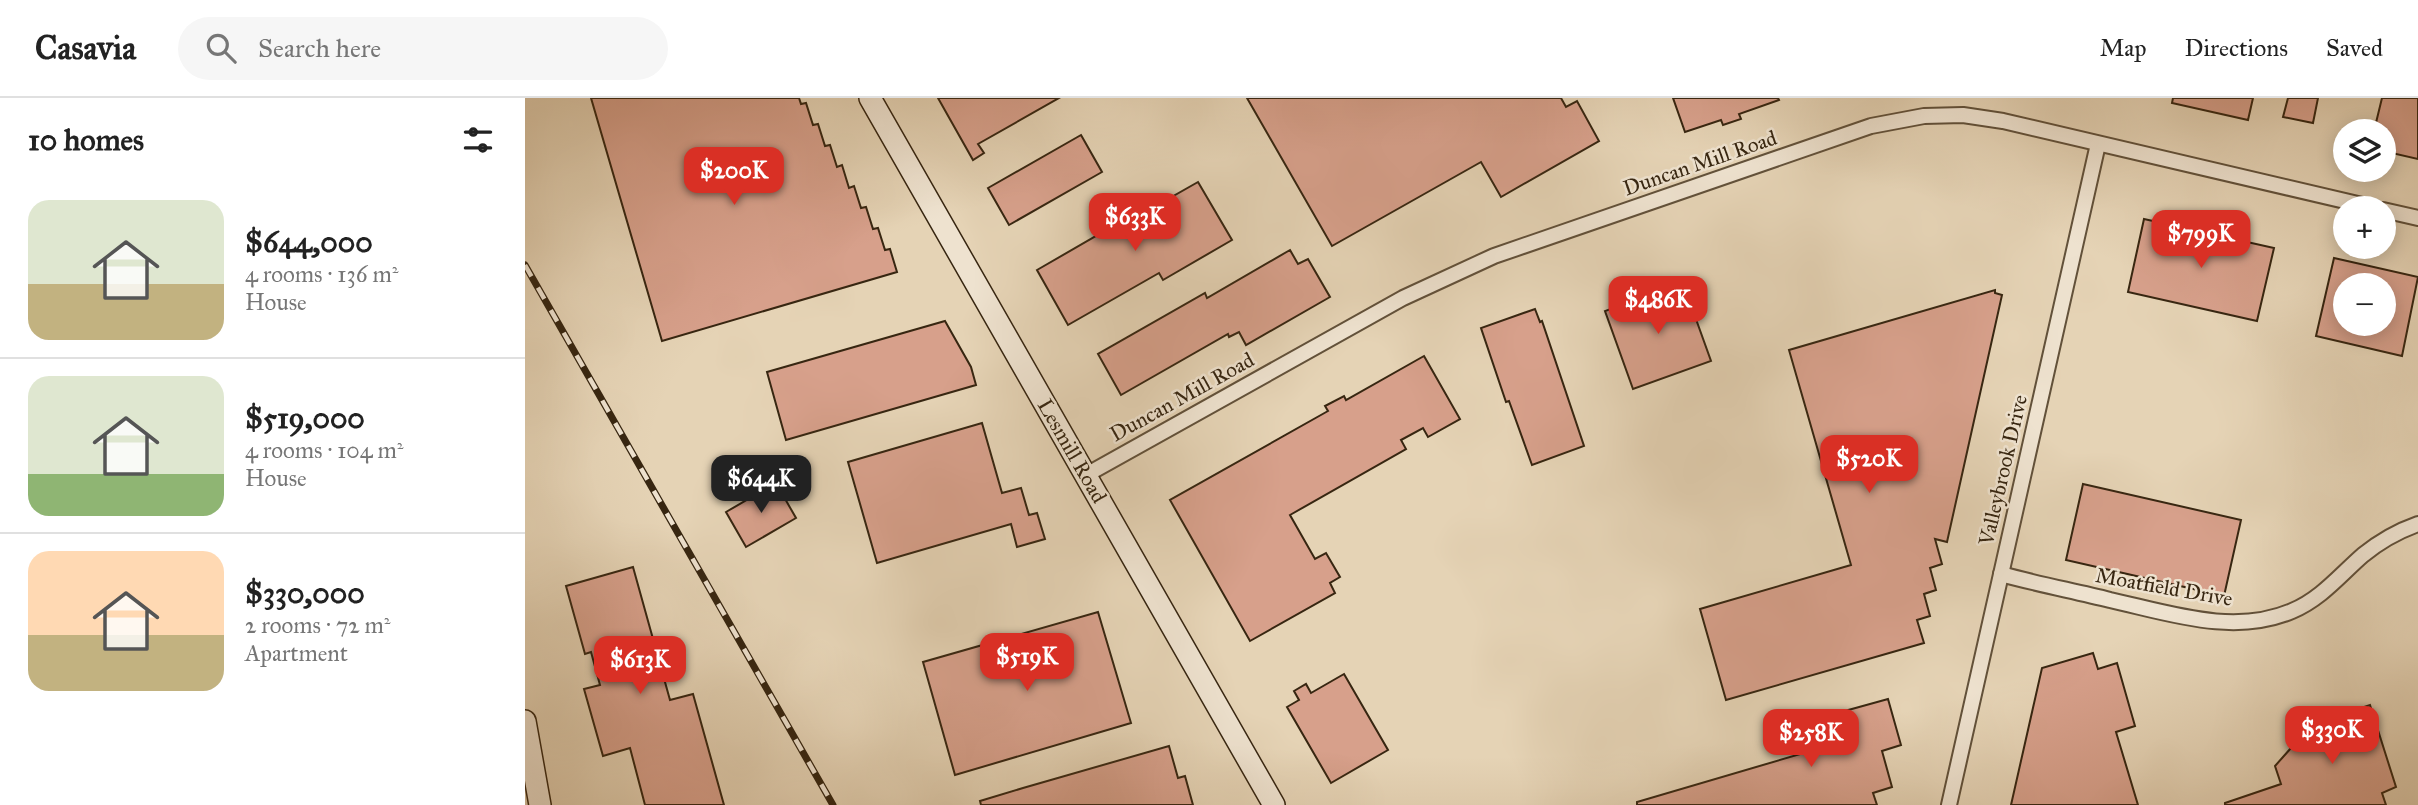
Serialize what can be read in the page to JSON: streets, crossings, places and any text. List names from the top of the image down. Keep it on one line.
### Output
{"streets":{"street":["Duncan Mill Road","Lesmill Road","Valleybrook Drive","Moatfield Drive"]},"crossings":[["Duncan Mill Road","Lesmill Road"],["Duncan Mill Road","Valleybrook Drive"],["Valleybrook Drive","Moatfield Drive"]],"page":{"header":"Casavia","search":"Search here","nav":["Map","Directions","Saved"],"heading":"10 homes","map_buttons":["+","−"],"price":["$200K","$633K","$799K","$486K","$520K","$644K","$519K","$613K","$330K","$258K"],"list":[{"name":"$644,000","note":"4 rooms · 136 m² · House"},{"name":"$519,000","note":"4 rooms · 104 m² · House"},{"name":"$330,000","note":"2 rooms · 72 m² · Apartment"}]}}
